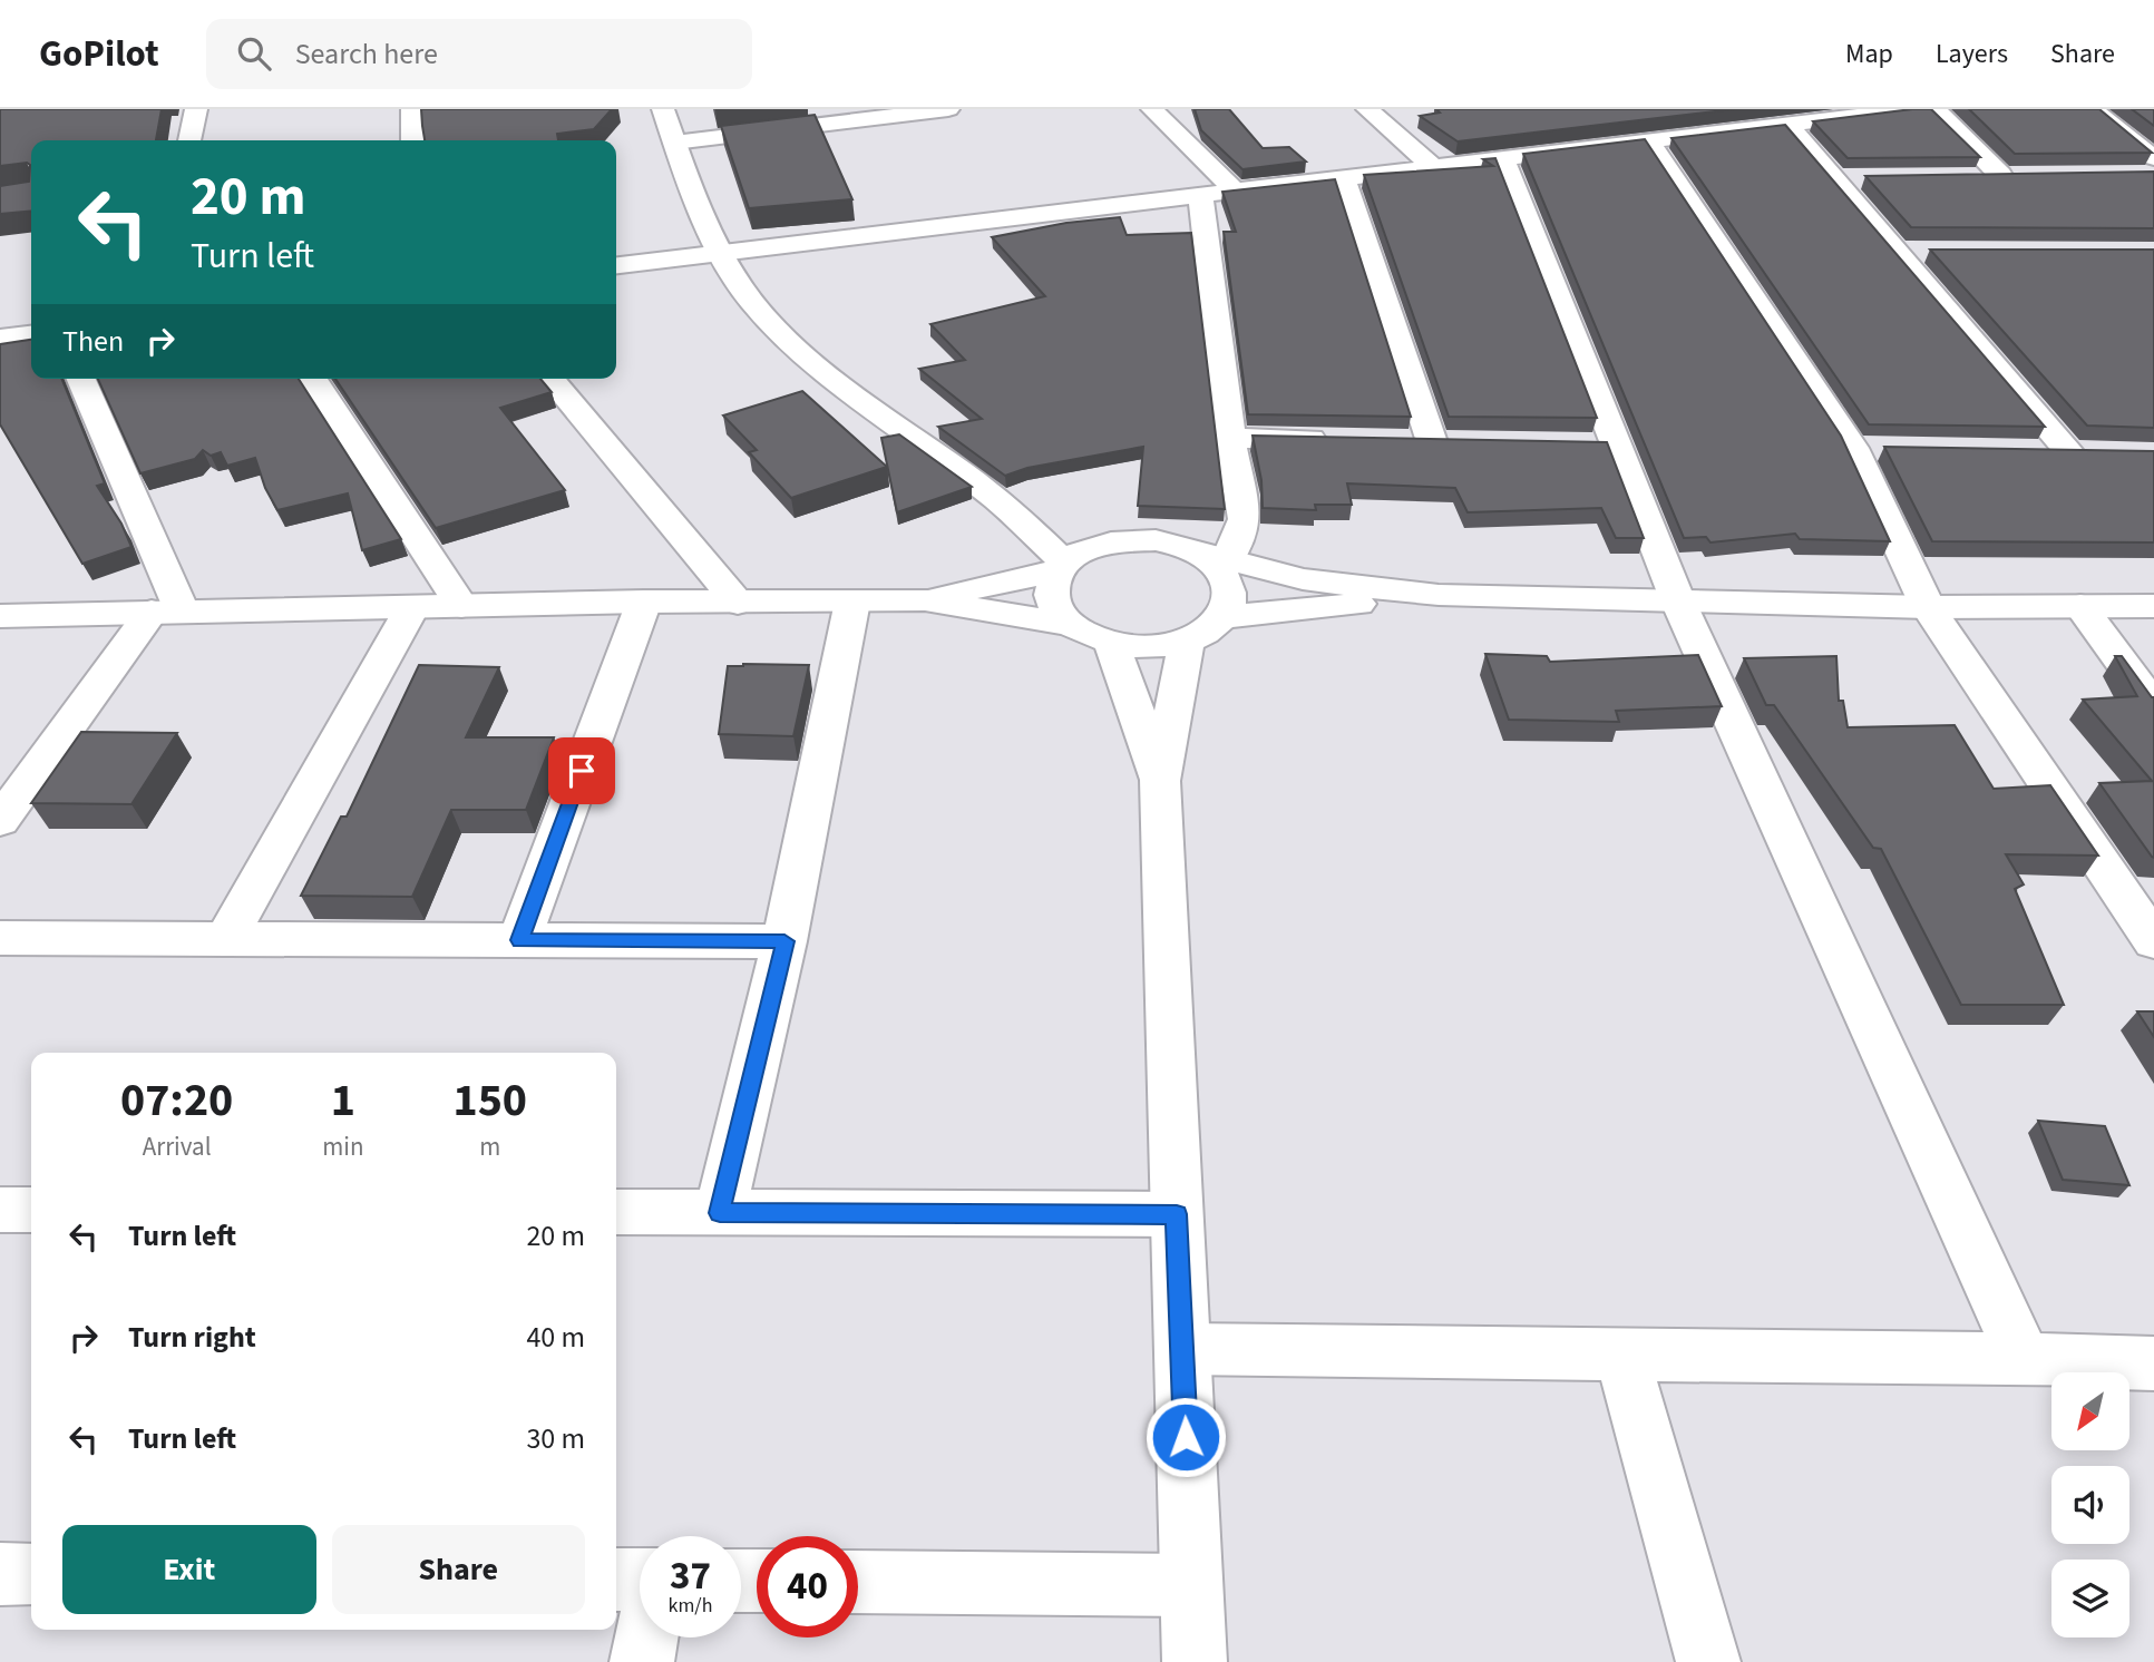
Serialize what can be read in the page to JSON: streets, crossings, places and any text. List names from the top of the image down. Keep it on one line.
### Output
{"north":"bottom left","page":{"header":"GoPilot","search":"Search here","nav":["Map","Layers","Share"],"turn":["20 m","Turn left"],"then":"Then","eta":["07:20","Arrival","1","min","150","m"],"list":[{"name":"Turn left","value":"20 m"},{"name":"Turn right","value":"40 m"},{"name":"Turn left","value":"30 m"}],"buttons":["Exit","Share"],"speed":"37 km/h","limit":"40"}}
